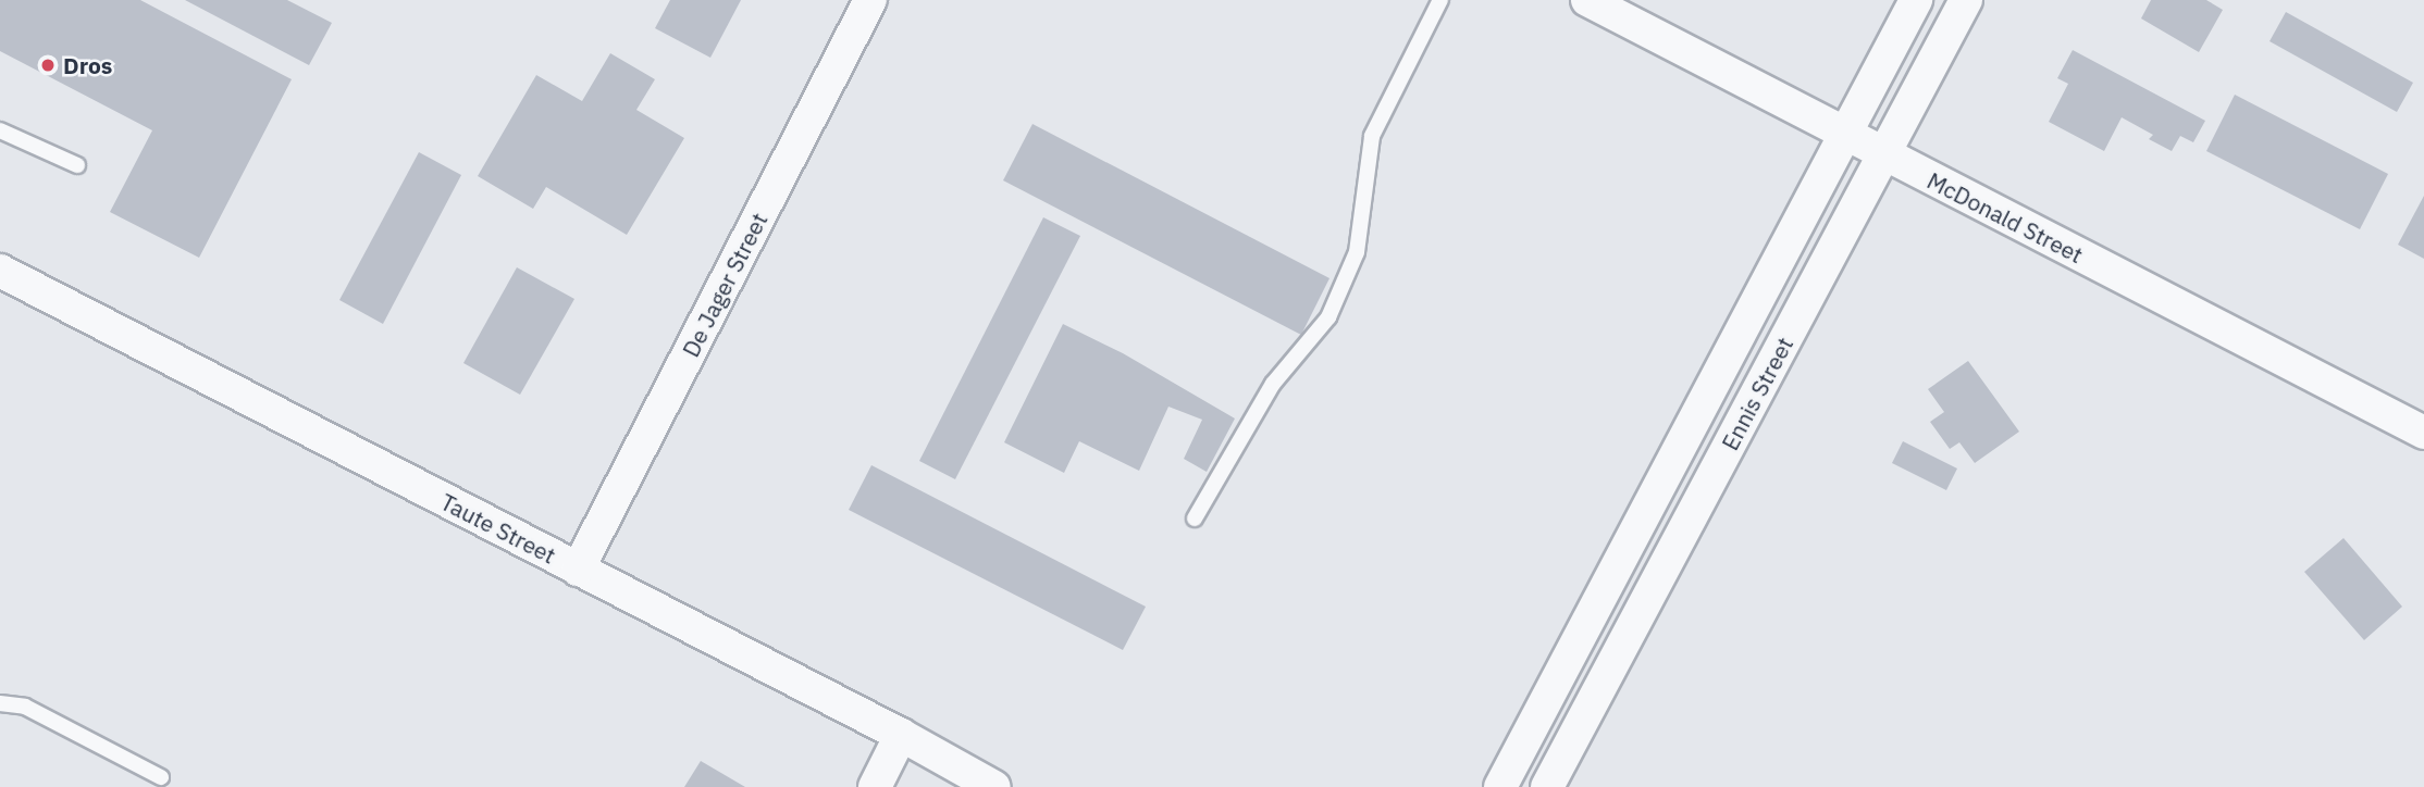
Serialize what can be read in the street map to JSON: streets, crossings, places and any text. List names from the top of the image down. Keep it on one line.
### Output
{"streets":{"street":["McDonald Street","De Jager Street","Ennis Street","Taute Street"]},"crossings":[["McDonald Street","Ennis Street"],["De Jager Street","Taute Street"]],"places":["Dros"]}
